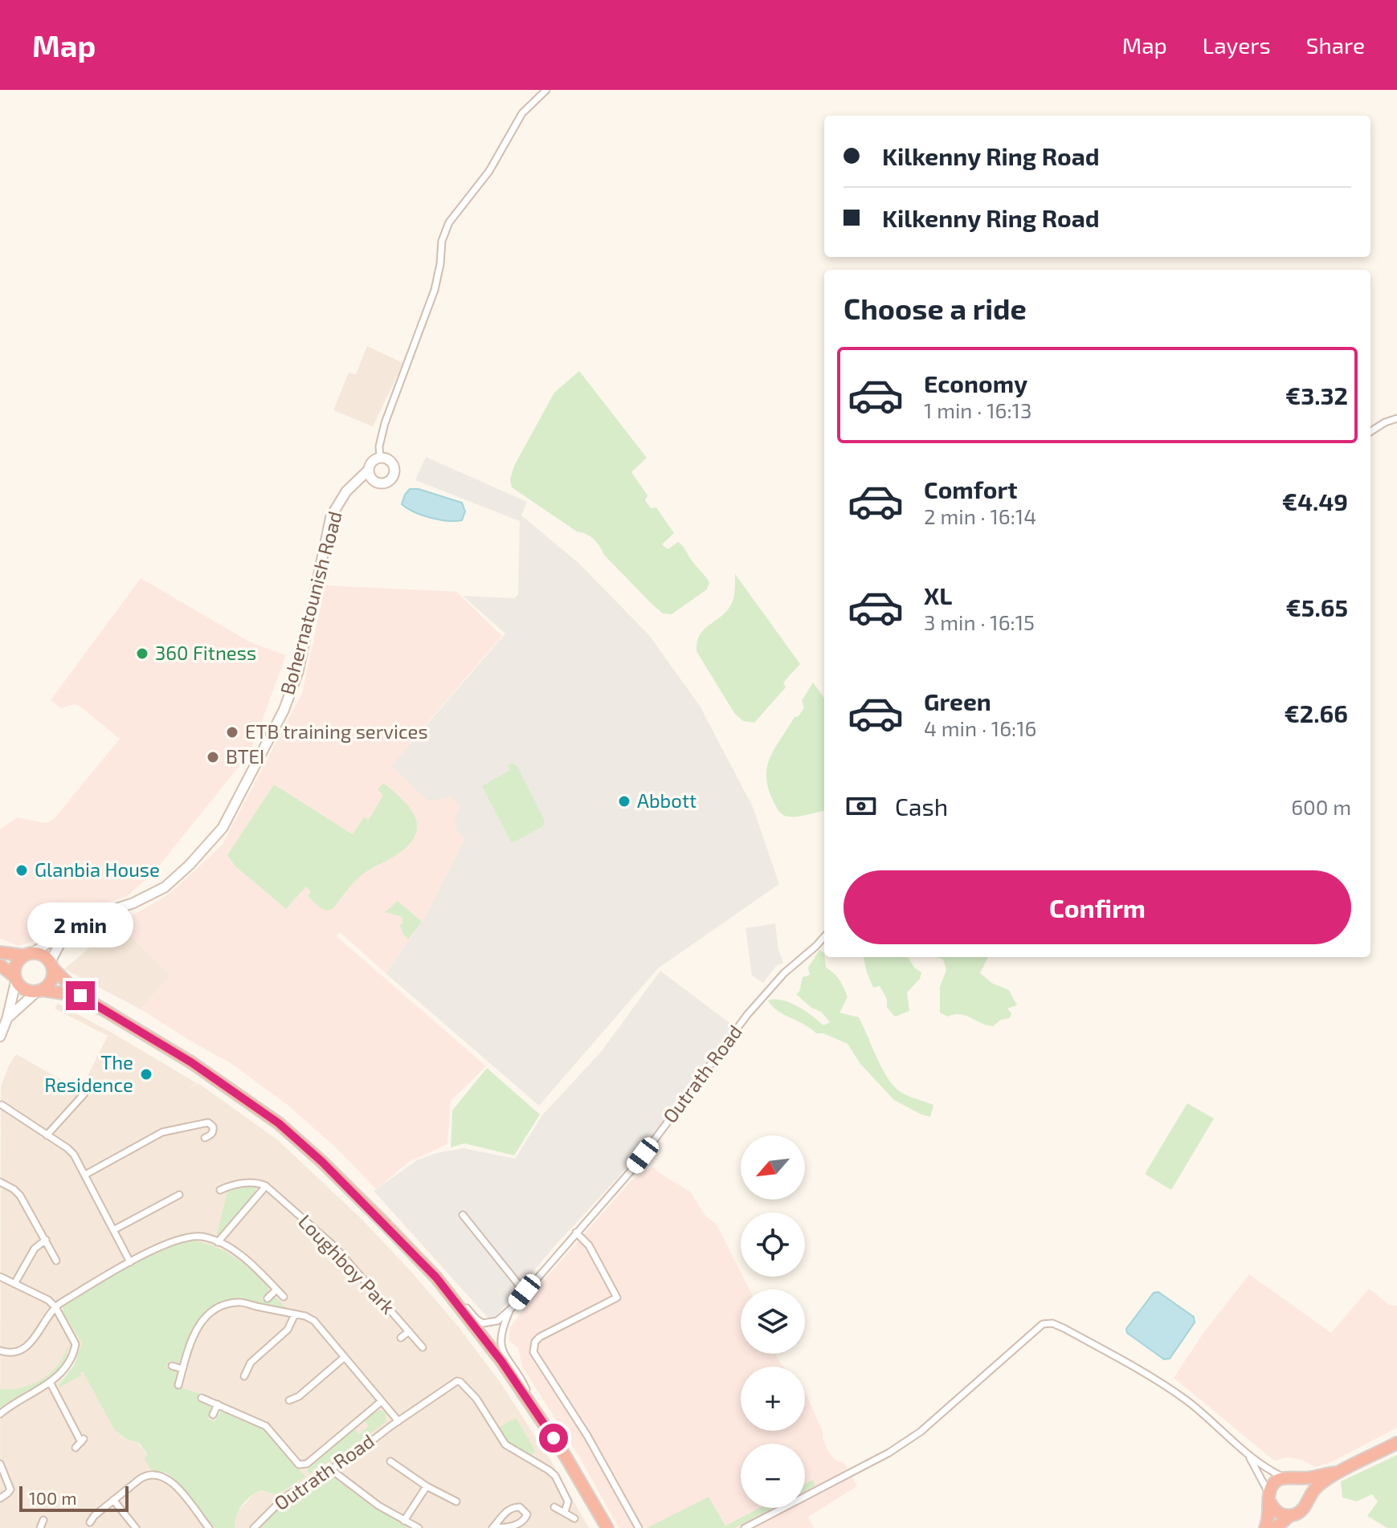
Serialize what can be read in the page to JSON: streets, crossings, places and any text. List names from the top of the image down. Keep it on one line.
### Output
{"streets":{"street":["Bohernatounish Road","Outrath Road","Loughboy Park"]},"places":["360 Fitness","ETB training services","BTEI","Abbott","Glanbia House","The Residence"],"scale_bar":"100 m","north":"bottom left","page":{"header":"Map","nav":["Map","Layers","Share"],"banner":["Kilkenny Ring Road","Kilkenny Ring Road"],"heading":"Choose a ride","list":[{"name":"Economy","note":"1 min · 16:13","value":"€3.32"},{"name":"Comfort","note":"2 min · 16:14","value":"€4.49"},{"name":"XL","note":"3 min · 16:15","value":"€5.65"},{"name":"Green","note":"4 min · 16:16","value":"€2.66"}],"pay":["Cash","600 m"],"buttons":"Confirm","bubble":"2 min","map_buttons":["+","−"],"scale":"100 m"}}
